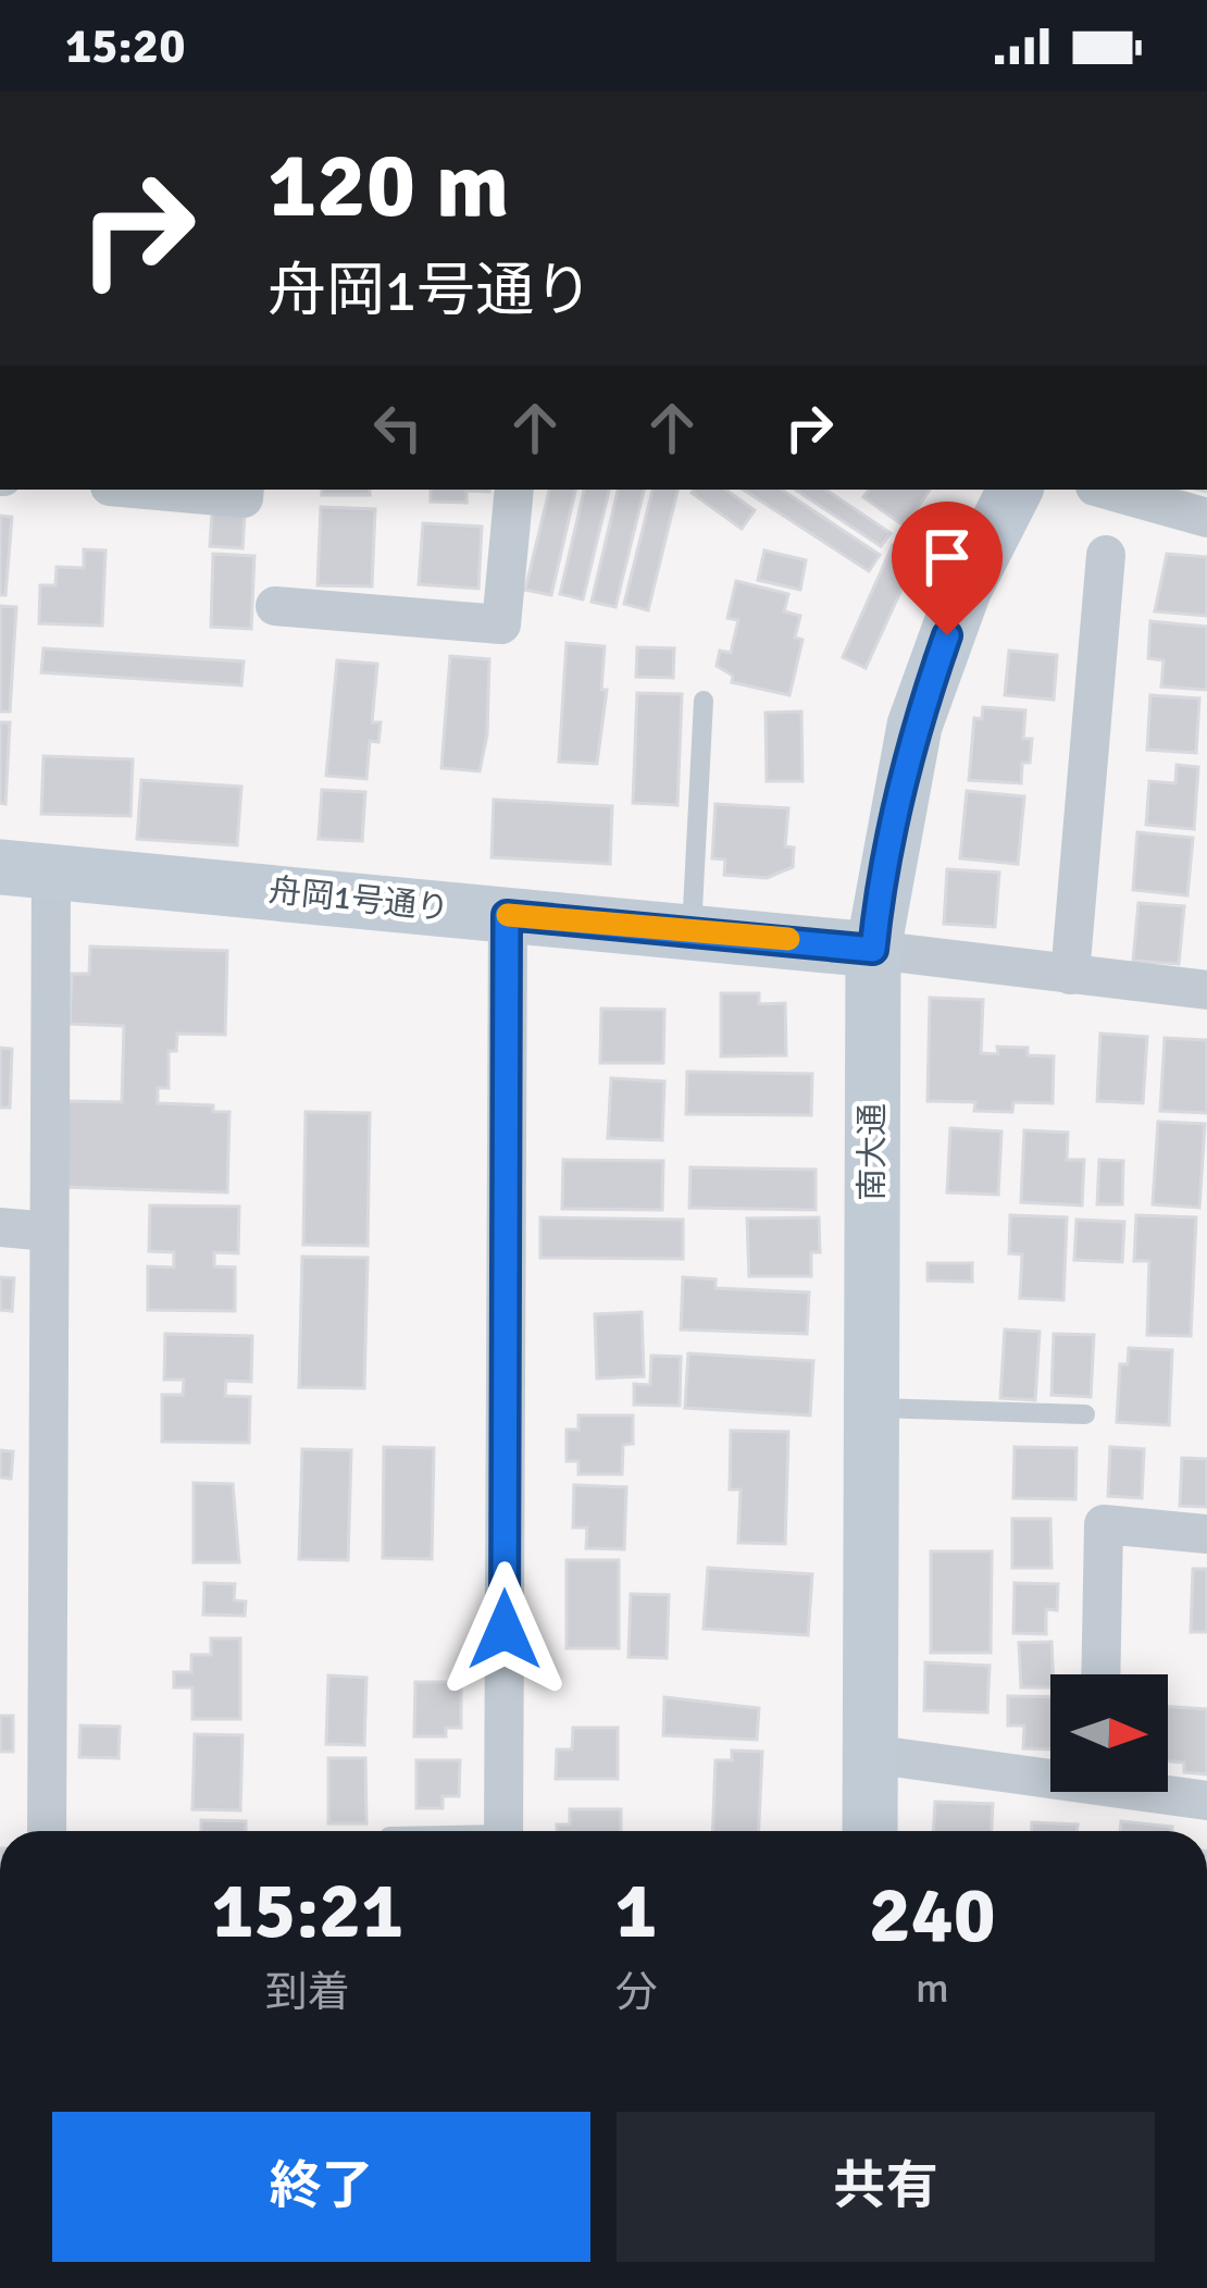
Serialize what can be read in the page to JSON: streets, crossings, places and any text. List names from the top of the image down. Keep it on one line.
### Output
{"streets":{"street":["舟岡1号通り","南大通"]},"crossings":[["舟岡1号通り","南大通"]],"north":"right","page":{"status":"15:20","turn":["120 m","舟岡1号通り"],"eta":["15:21","到着","1","分","240","m"],"buttons":["終了","共有"]}}
